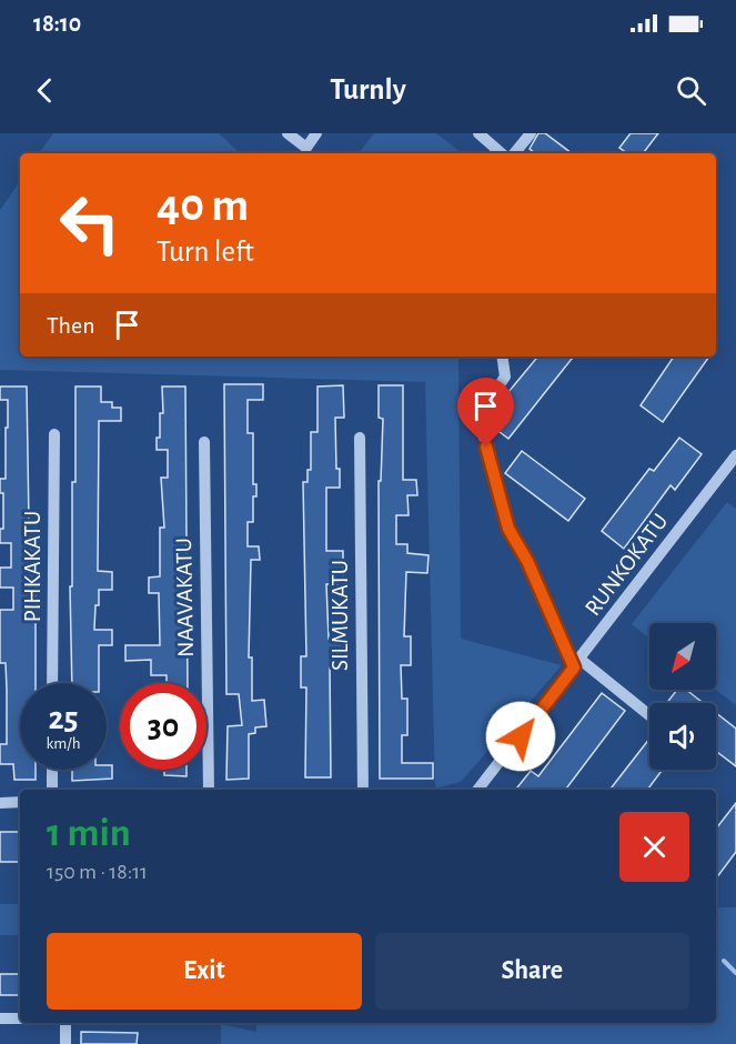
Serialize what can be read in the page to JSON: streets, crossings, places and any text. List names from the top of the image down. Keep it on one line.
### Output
{"streets":{"street":["RUNKOKATU","PIHKAKATU","NAAVAKATU","SILMUKATU"]},"north":"bottom left","page":{"status":"18:10","header":"Turnly","turn":["40 m","Turn left"],"then":"Then","speed":"25 km/h","limit":"30","heading":["1 min","150 m · 18:11"],"buttons":["Exit","Share"]}}
